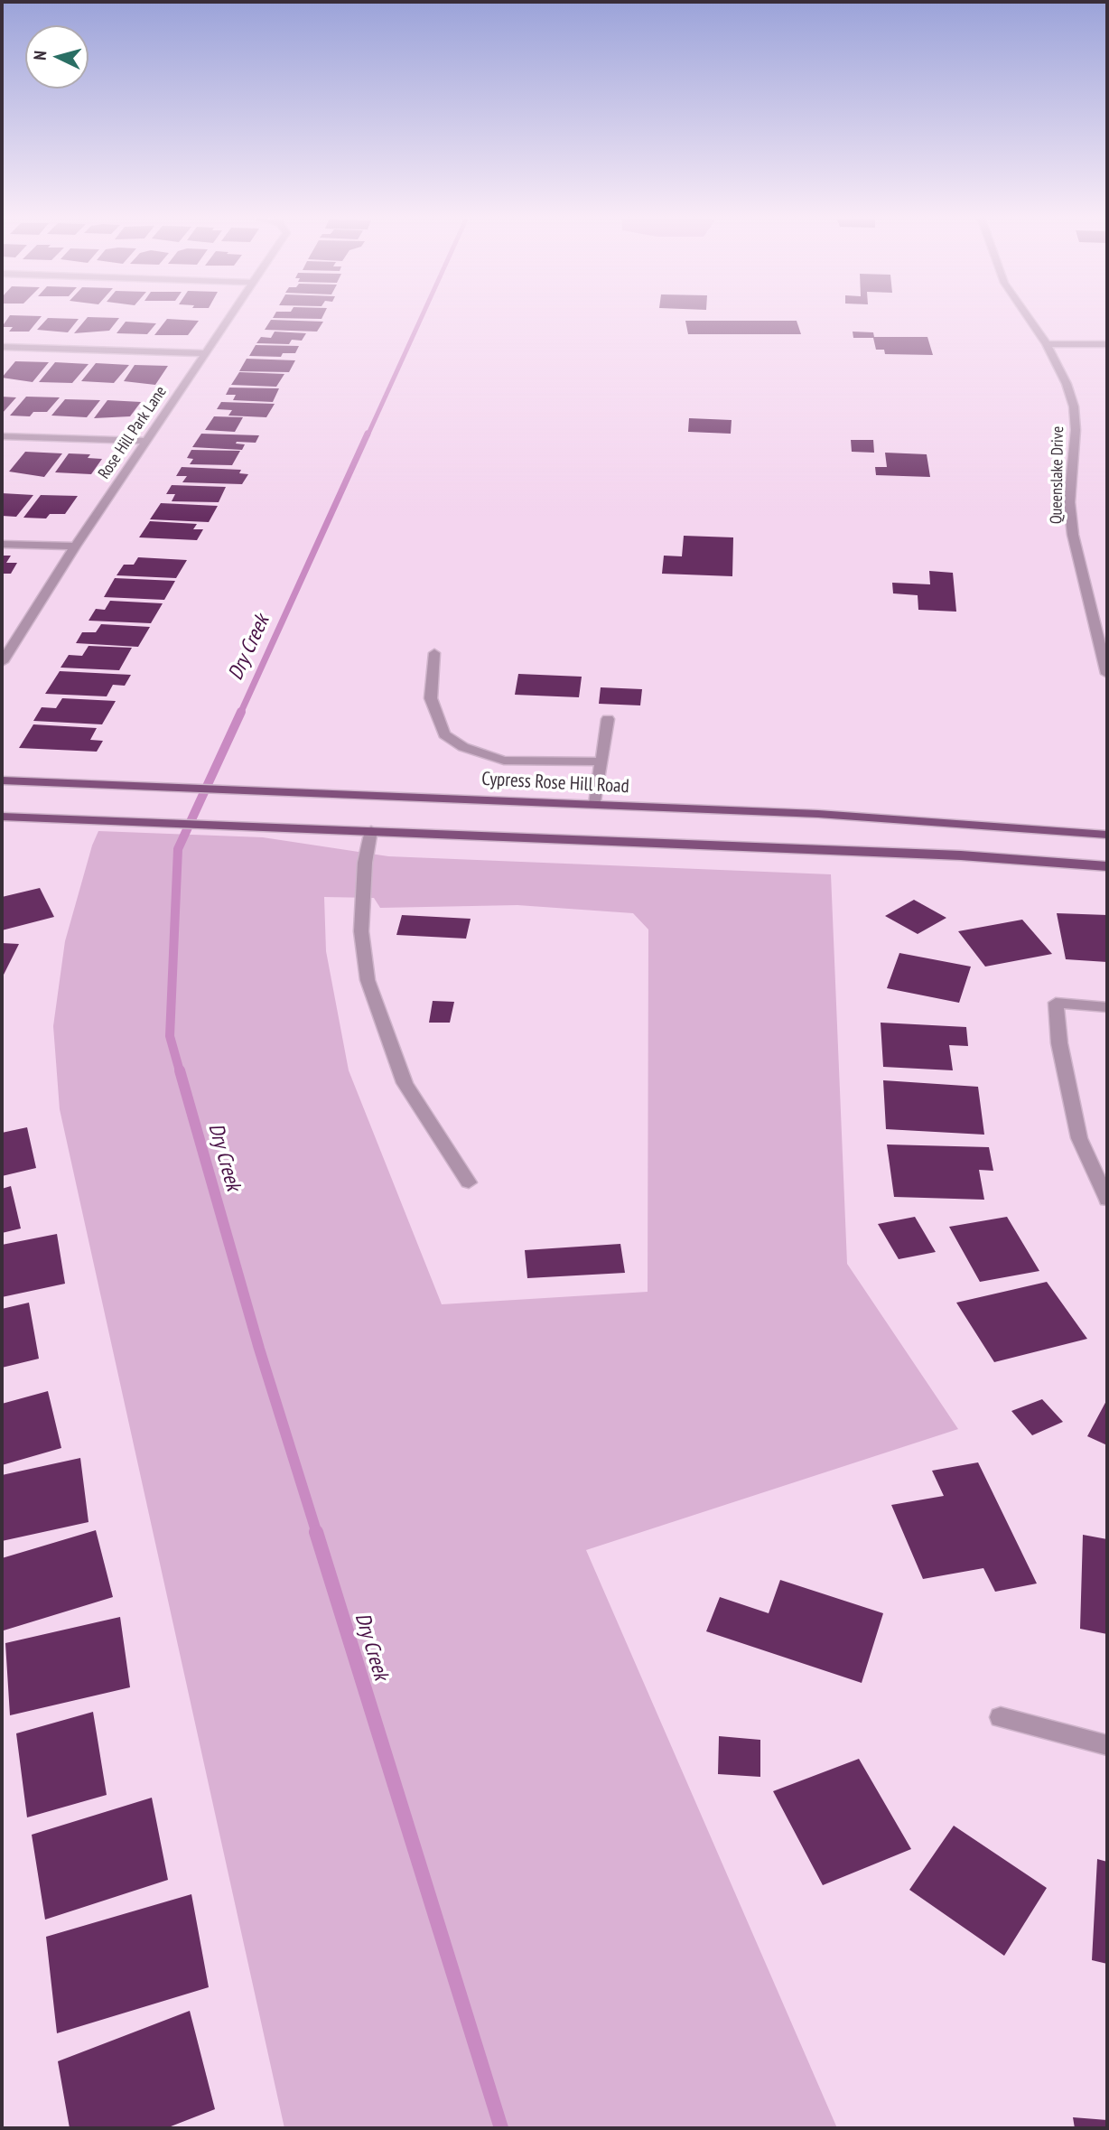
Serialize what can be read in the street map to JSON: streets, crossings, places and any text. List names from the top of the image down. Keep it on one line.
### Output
{"streets":{"main road":["Cypress Rose Hill Road"],"street":["Rose Hill Park Lane","Queenslake Drive"]},"water":["Dry Creek"],"north":"left"}
